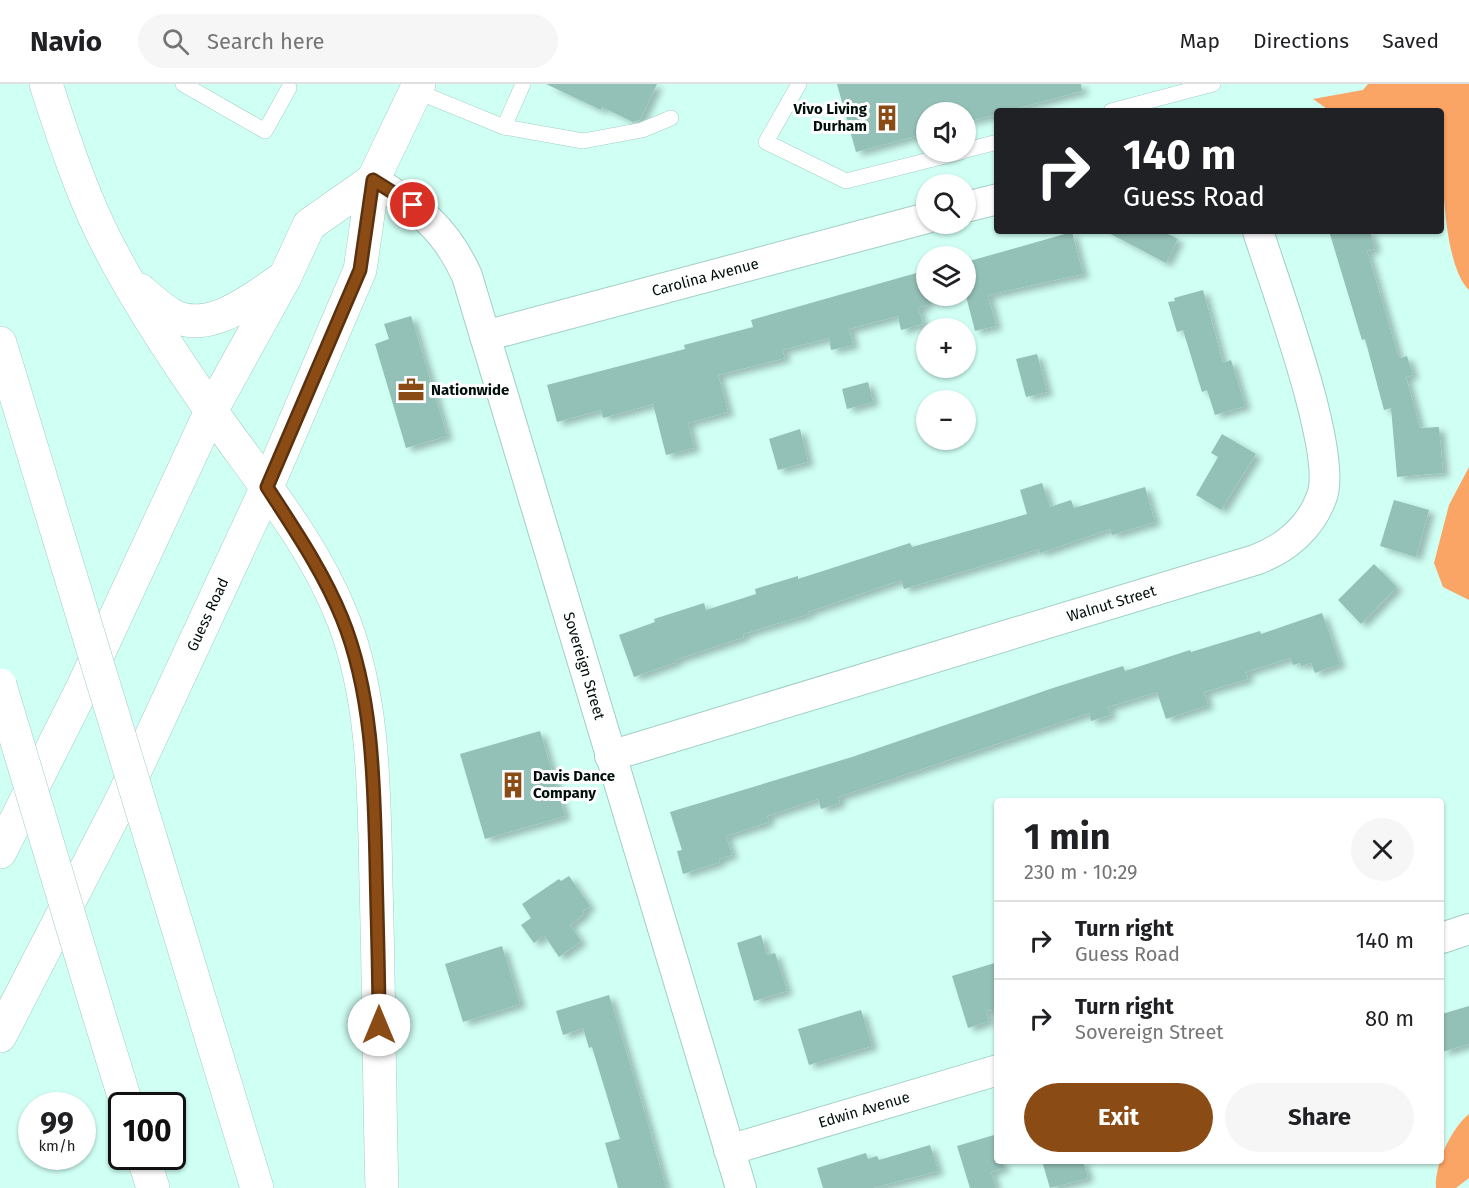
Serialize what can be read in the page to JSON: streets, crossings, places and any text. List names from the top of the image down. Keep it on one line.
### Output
{"streets":{"main road":["Guess Road"],"street":["Carolina Avenue","Walnut Street","Sovereign Street","Edwin Avenue"]},"crossings":[["Carolina Avenue","Sovereign Street"],["Walnut Street","Sovereign Street"],["Guess Road","Sovereign Street"],["Sovereign Street","Edwin Avenue"]],"places":{"building":["Vivo Living Durham","Davis Dance Company"],"office":["Nationwide"]},"page":{"header":"Navio","search":"Search here","nav":["Map","Directions","Saved"],"map_buttons":["+","−"],"turn":["140 m","Guess Road"],"heading":["1 min","230 m · 10:29"],"list":[{"name":"Turn right","note":"Guess Road","value":"140 m"},{"name":"Turn right","note":"Sovereign Street","value":"80 m"}],"buttons":["Exit","Share"],"speed":"99 km/h","limit":"100"}}
